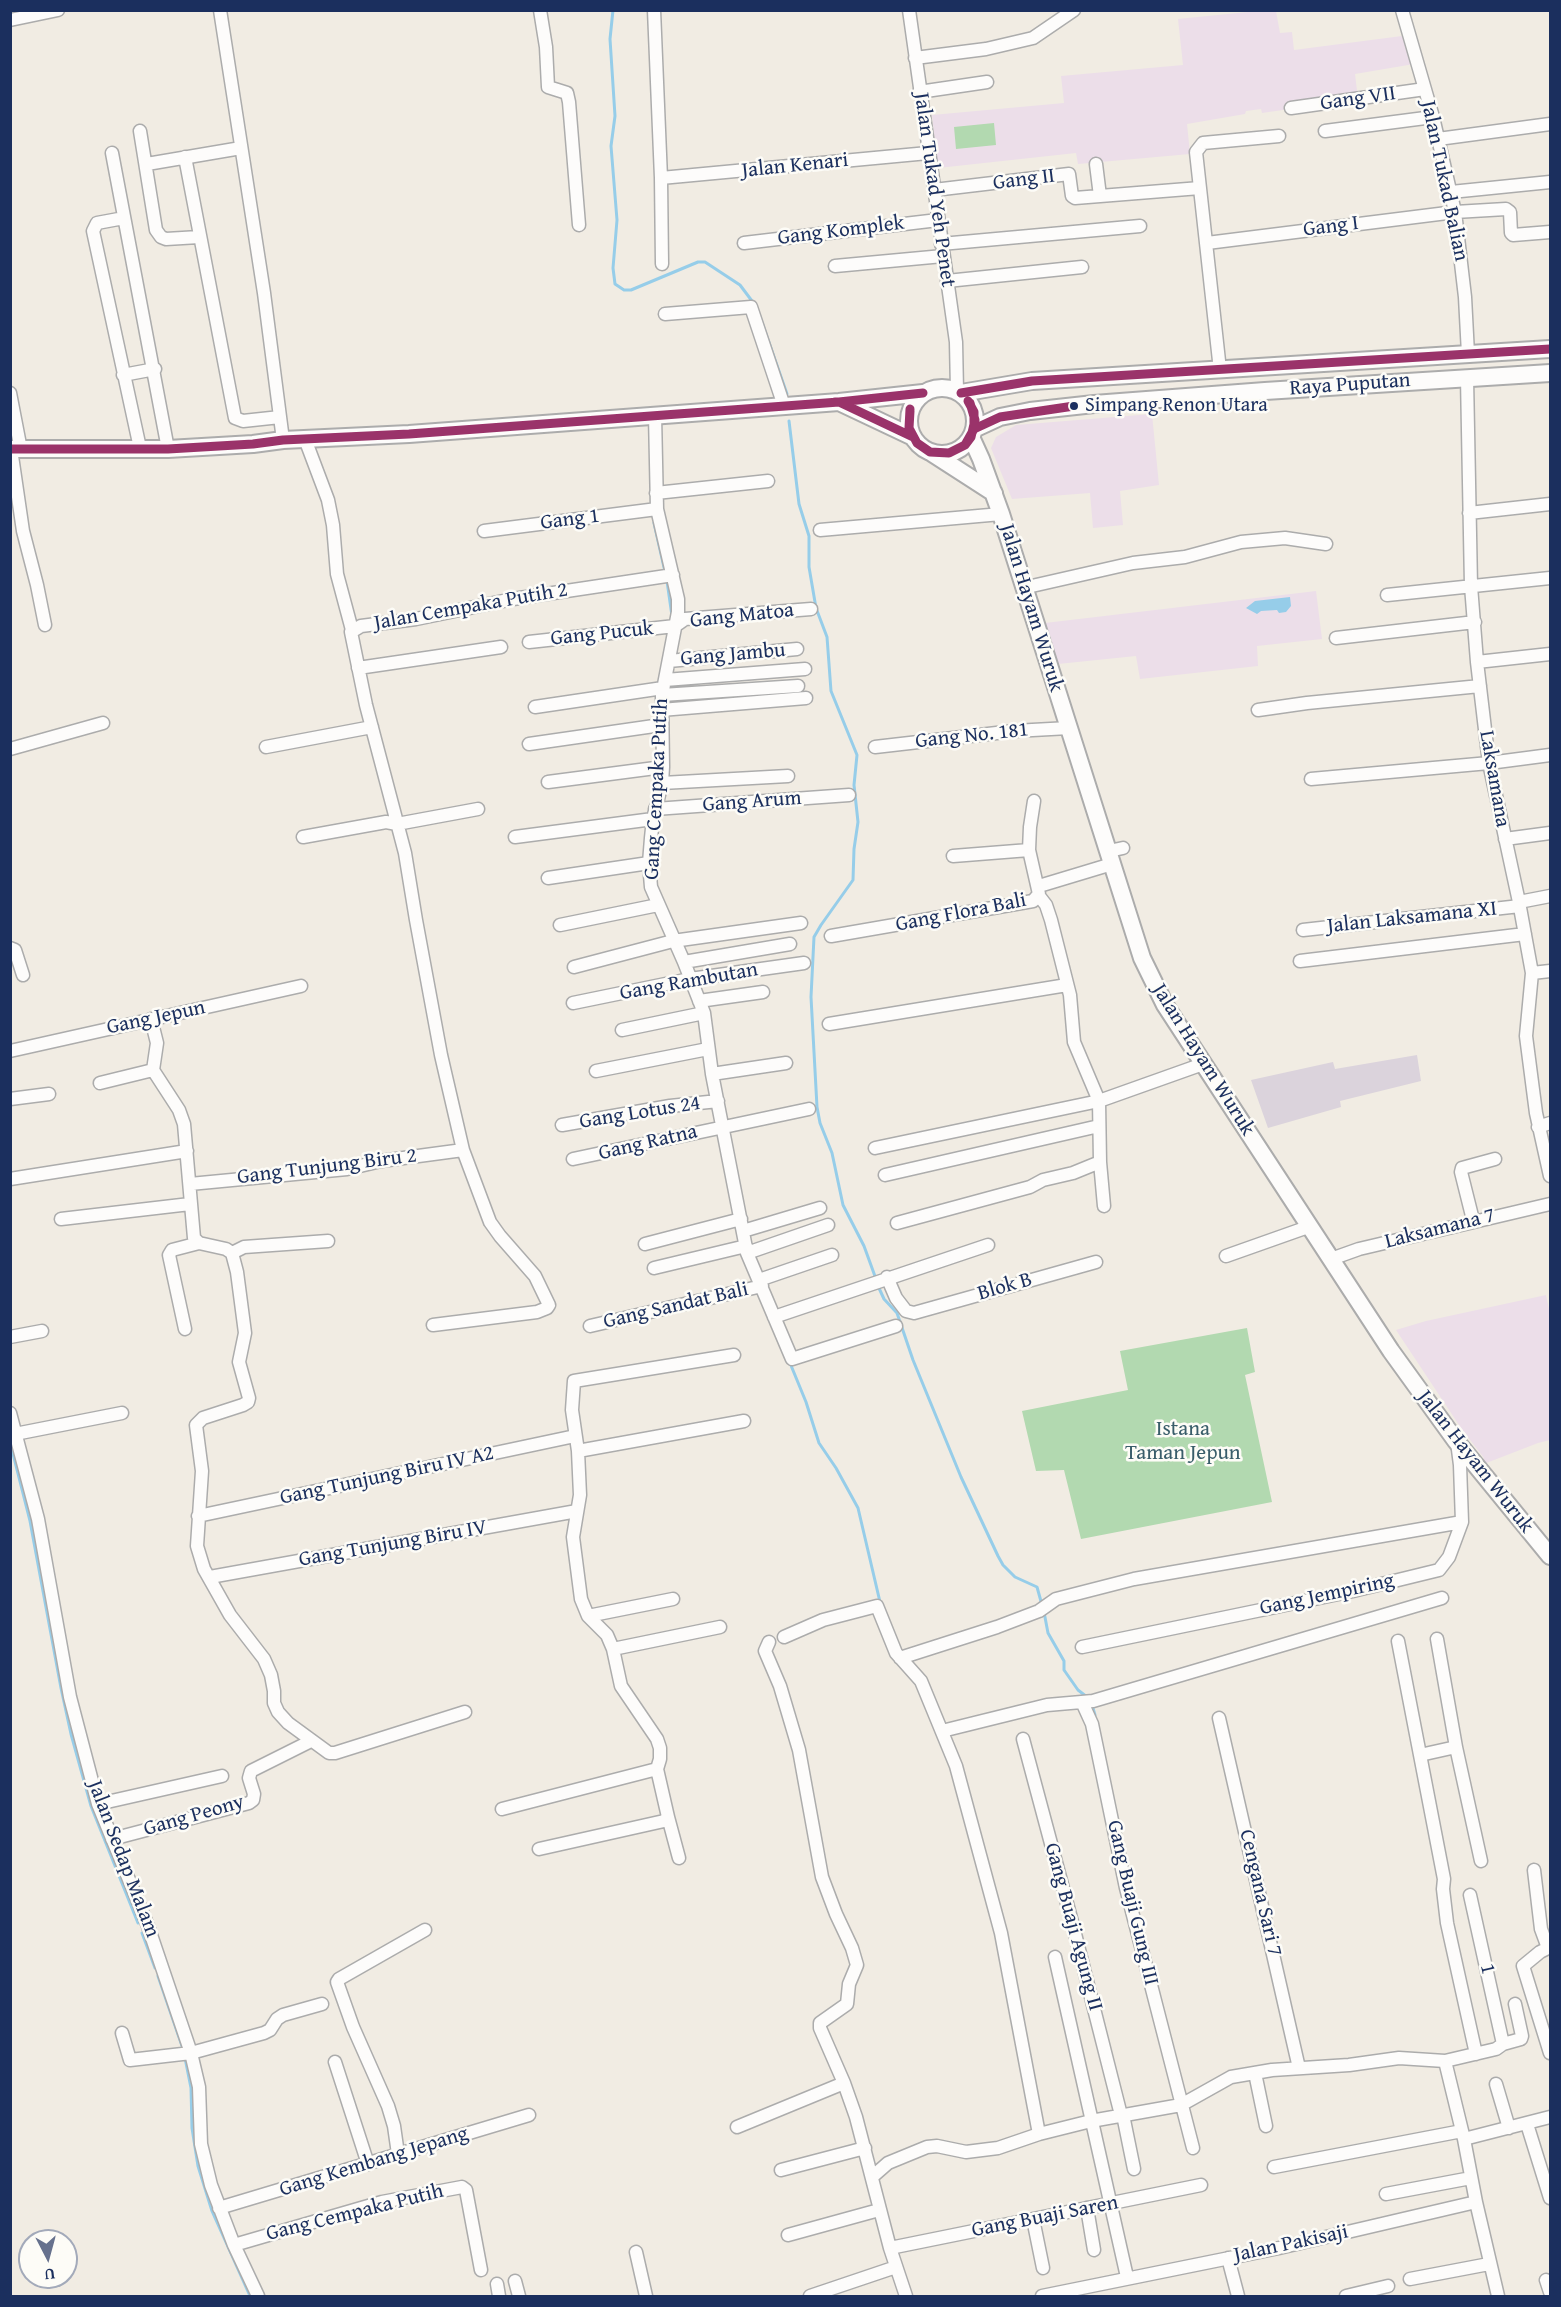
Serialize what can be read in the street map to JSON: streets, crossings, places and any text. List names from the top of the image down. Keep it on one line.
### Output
{"streets":{"main road":["Raya Puputan","Jalan Hayam Wuruk"],"street":["Gang VII","Jalan Kenari","Gang II","Jalan Tukad Balian","Jalan Tukad Yeh Penet","Gang I","Gang Komplek","Gang 1","Jalan Cempaka Putih 2","Gang Matoa","Gang Pucuk","Gang Jambu","Gang No. 181","Laksamana","Gang Cempaka Putih","Gang Arum","Gang Flora Bali","Jalan Laksamana XI","Gang Rambutan","Gang Jepun","Gang Lotus 24","Gang Ratna","Gang Tunjung Biru 2","Laksamana 7","Blok B","Gang Sandat Bali","Gang Tunjung Biru IV A2","Gang Tunjung Biru IV","Gang Jempiring","Gang Peony","Jalan Sedap Malam","Cengana Sari 7","Gang Buaji Gung III","Gang Buaji Agung II","1","Gang Kembang Jepang","Gang Buaji Saren","Jalan Pakisaji"]},"crossings":[["Gang VII","Jalan Tukad Balian"],["Jalan Kenari","Jalan Tukad Yeh Penet"],["Gang II","Jalan Tukad Yeh Penet"],["Jalan Tukad Balian","Gang I"],["Jalan Tukad Balian","Raya Puputan"],["Jalan Tukad Yeh Penet","Gang Komplek"],["Jalan Tukad Yeh Penet","Raya Puputan"],["Jalan Tukad Yeh Penet","Jalan Hayam Wuruk"],["Raya Puputan","Jalan Hayam Wuruk"],["Raya Puputan","Laksamana"],["Gang 1","Gang Cempaka Putih"],["Jalan Cempaka Putih 2","Gang Cempaka Putih"],["Jalan Cempaka Putih 2","Gang Tunjung Biru 2"],["Jalan Hayam Wuruk","Gang No. 181"],["Jalan Hayam Wuruk","Gang Flora Bali"],["Jalan Hayam Wuruk","Laksamana 7"],["Jalan Hayam Wuruk","Gang Jempiring"],["Gang Matoa","Gang Pucuk"],["Gang Matoa","Gang Cempaka Putih"],["Gang Pucuk","Gang Cempaka Putih"],["Gang Jambu","Gang Cempaka Putih"],["Laksamana","Jalan Laksamana XI"],["Gang Cempaka Putih","Gang Arum"],["Gang Cempaka Putih","Gang Rambutan"],["Gang Cempaka Putih","Gang Lotus 24"],["Gang Cempaka Putih","Gang Ratna"],["Gang Cempaka Putih","Gang Sandat Bali"],["Gang Cempaka Putih","Jalan Sedap Malam"],["Gang Peony","Jalan Sedap Malam"],["Jalan Sedap Malam","Gang Kembang Jepang"]],"parks":["Istana Taman Jepun"],"places":["Simpang Renon Utara"],"north":"bottom"}
